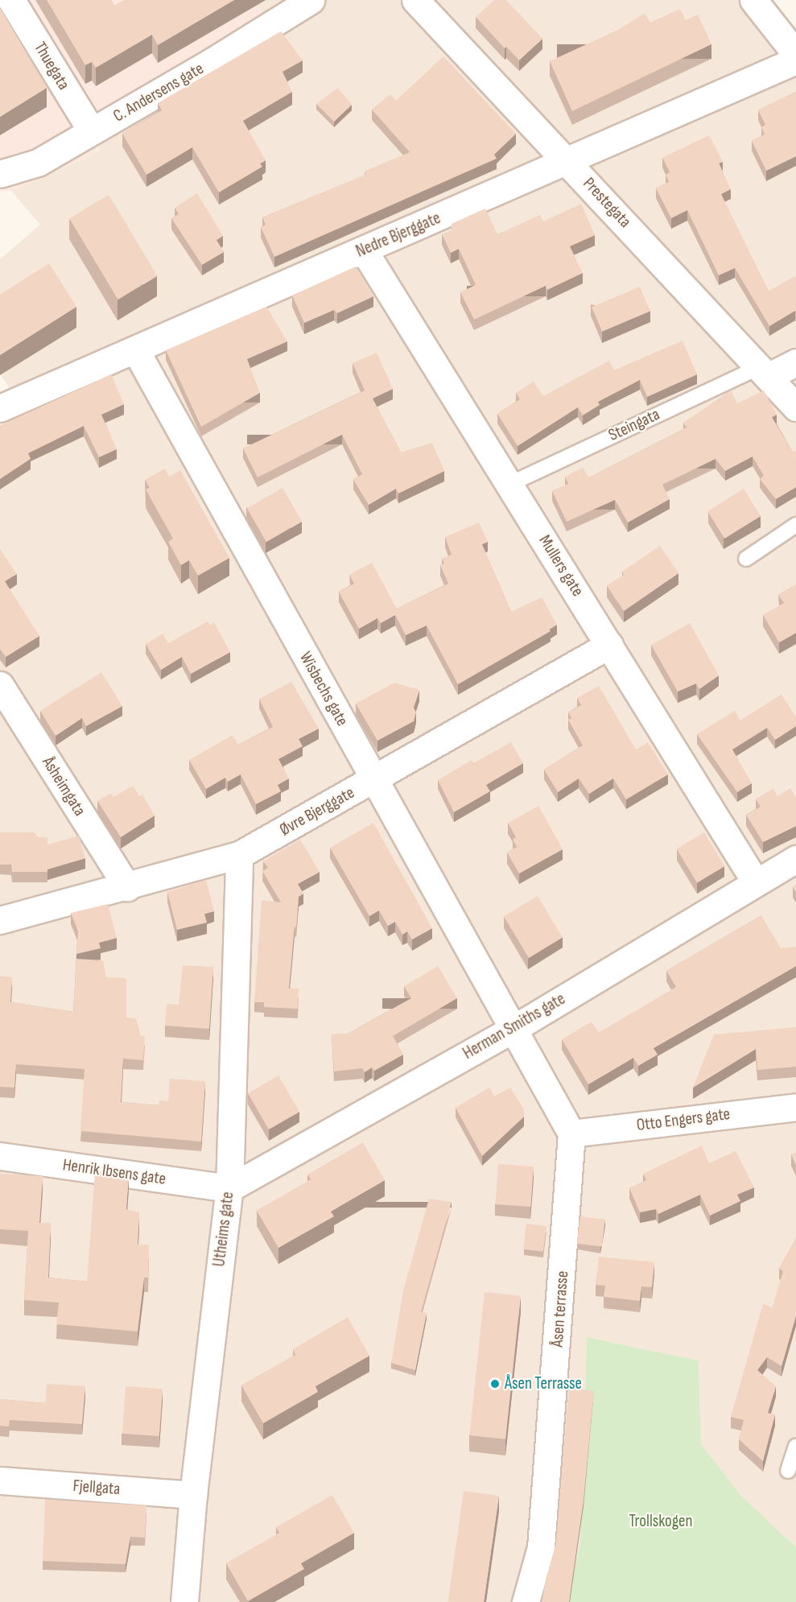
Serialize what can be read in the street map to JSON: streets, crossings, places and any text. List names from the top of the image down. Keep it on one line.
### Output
{"streets":{"street":["Thuegata","C. Andersens gate","Prestegata","Nedre Bjerggate","Steingata","Mullers gate","Wisbechs gate","Åsheimgata","Øvre Bjerggate","Herman Smiths gate","Otto Engers gate","Henrik Ibsens gate","Utheims gate","Åsen terrasse","Fjellgata"]},"crossings":[["Thuegata","C. Andersens gate"],["Prestegata","Nedre Bjerggate"],["Prestegata","Steingata"],["Nedre Bjerggate","Mullers gate"],["Nedre Bjerggate","Wisbechs gate"],["Steingata","Mullers gate"],["Mullers gate","Øvre Bjerggate"],["Mullers gate","Herman Smiths gate"],["Wisbechs gate","Øvre Bjerggate"],["Wisbechs gate","Herman Smiths gate"],["Åsheimgata","Øvre Bjerggate"],["Øvre Bjerggate","Utheims gate"],["Herman Smiths gate","Henrik Ibsens gate"],["Herman Smiths gate","Utheims gate"],["Otto Engers gate","Åsen terrasse"],["Henrik Ibsens gate","Utheims gate"],["Utheims gate","Fjellgata"]],"parks":["Trollskogen"],"places":["Åsen Terrasse"]}
